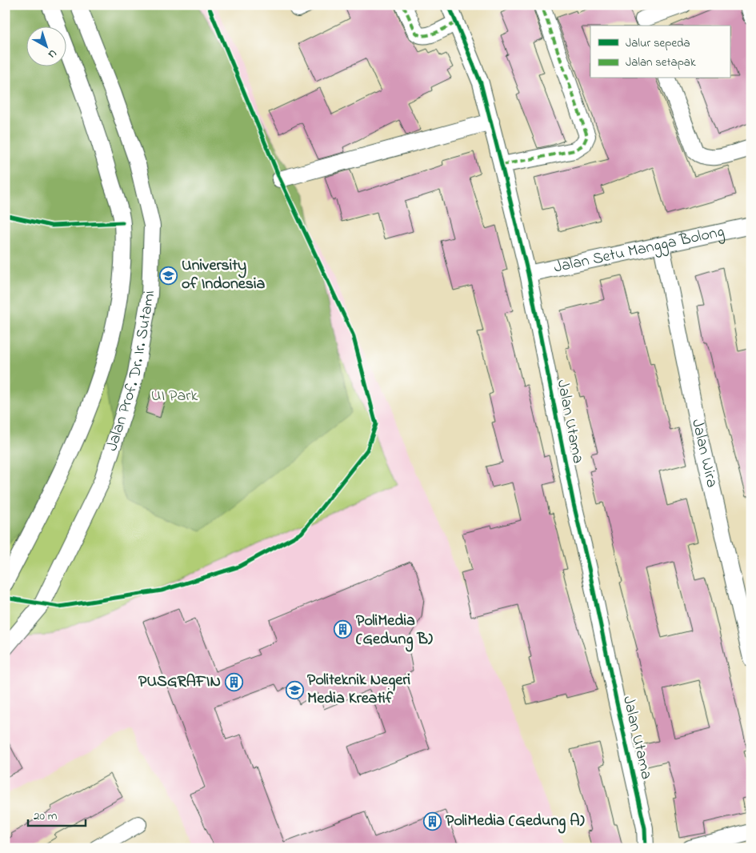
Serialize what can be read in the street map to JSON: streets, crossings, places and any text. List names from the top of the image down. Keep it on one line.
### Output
{"streets":{"street":["Jalan Setu Mangga Bolong","Jalan Prof. Dr. Ir. Sutami","Jalan Utama","Jalan Wira"]},"crossings":[["Jalan Setu Mangga Bolong","Jalan Utama"],["Jalan Setu Mangga Bolong","Jalan Wira"]],"parks":["UI Park"],"places":{"school or university":["University of Indonesia","Politeknik Negeri Media Kreatif"],"building":["PoliMedia (Gedung B)","PUSGRAFIN","PoliMedia (Gedung A)"]},"legend":["Jalur sepeda","Jalan setapak"],"scale_bar":"20 m","north":"bottom right"}
